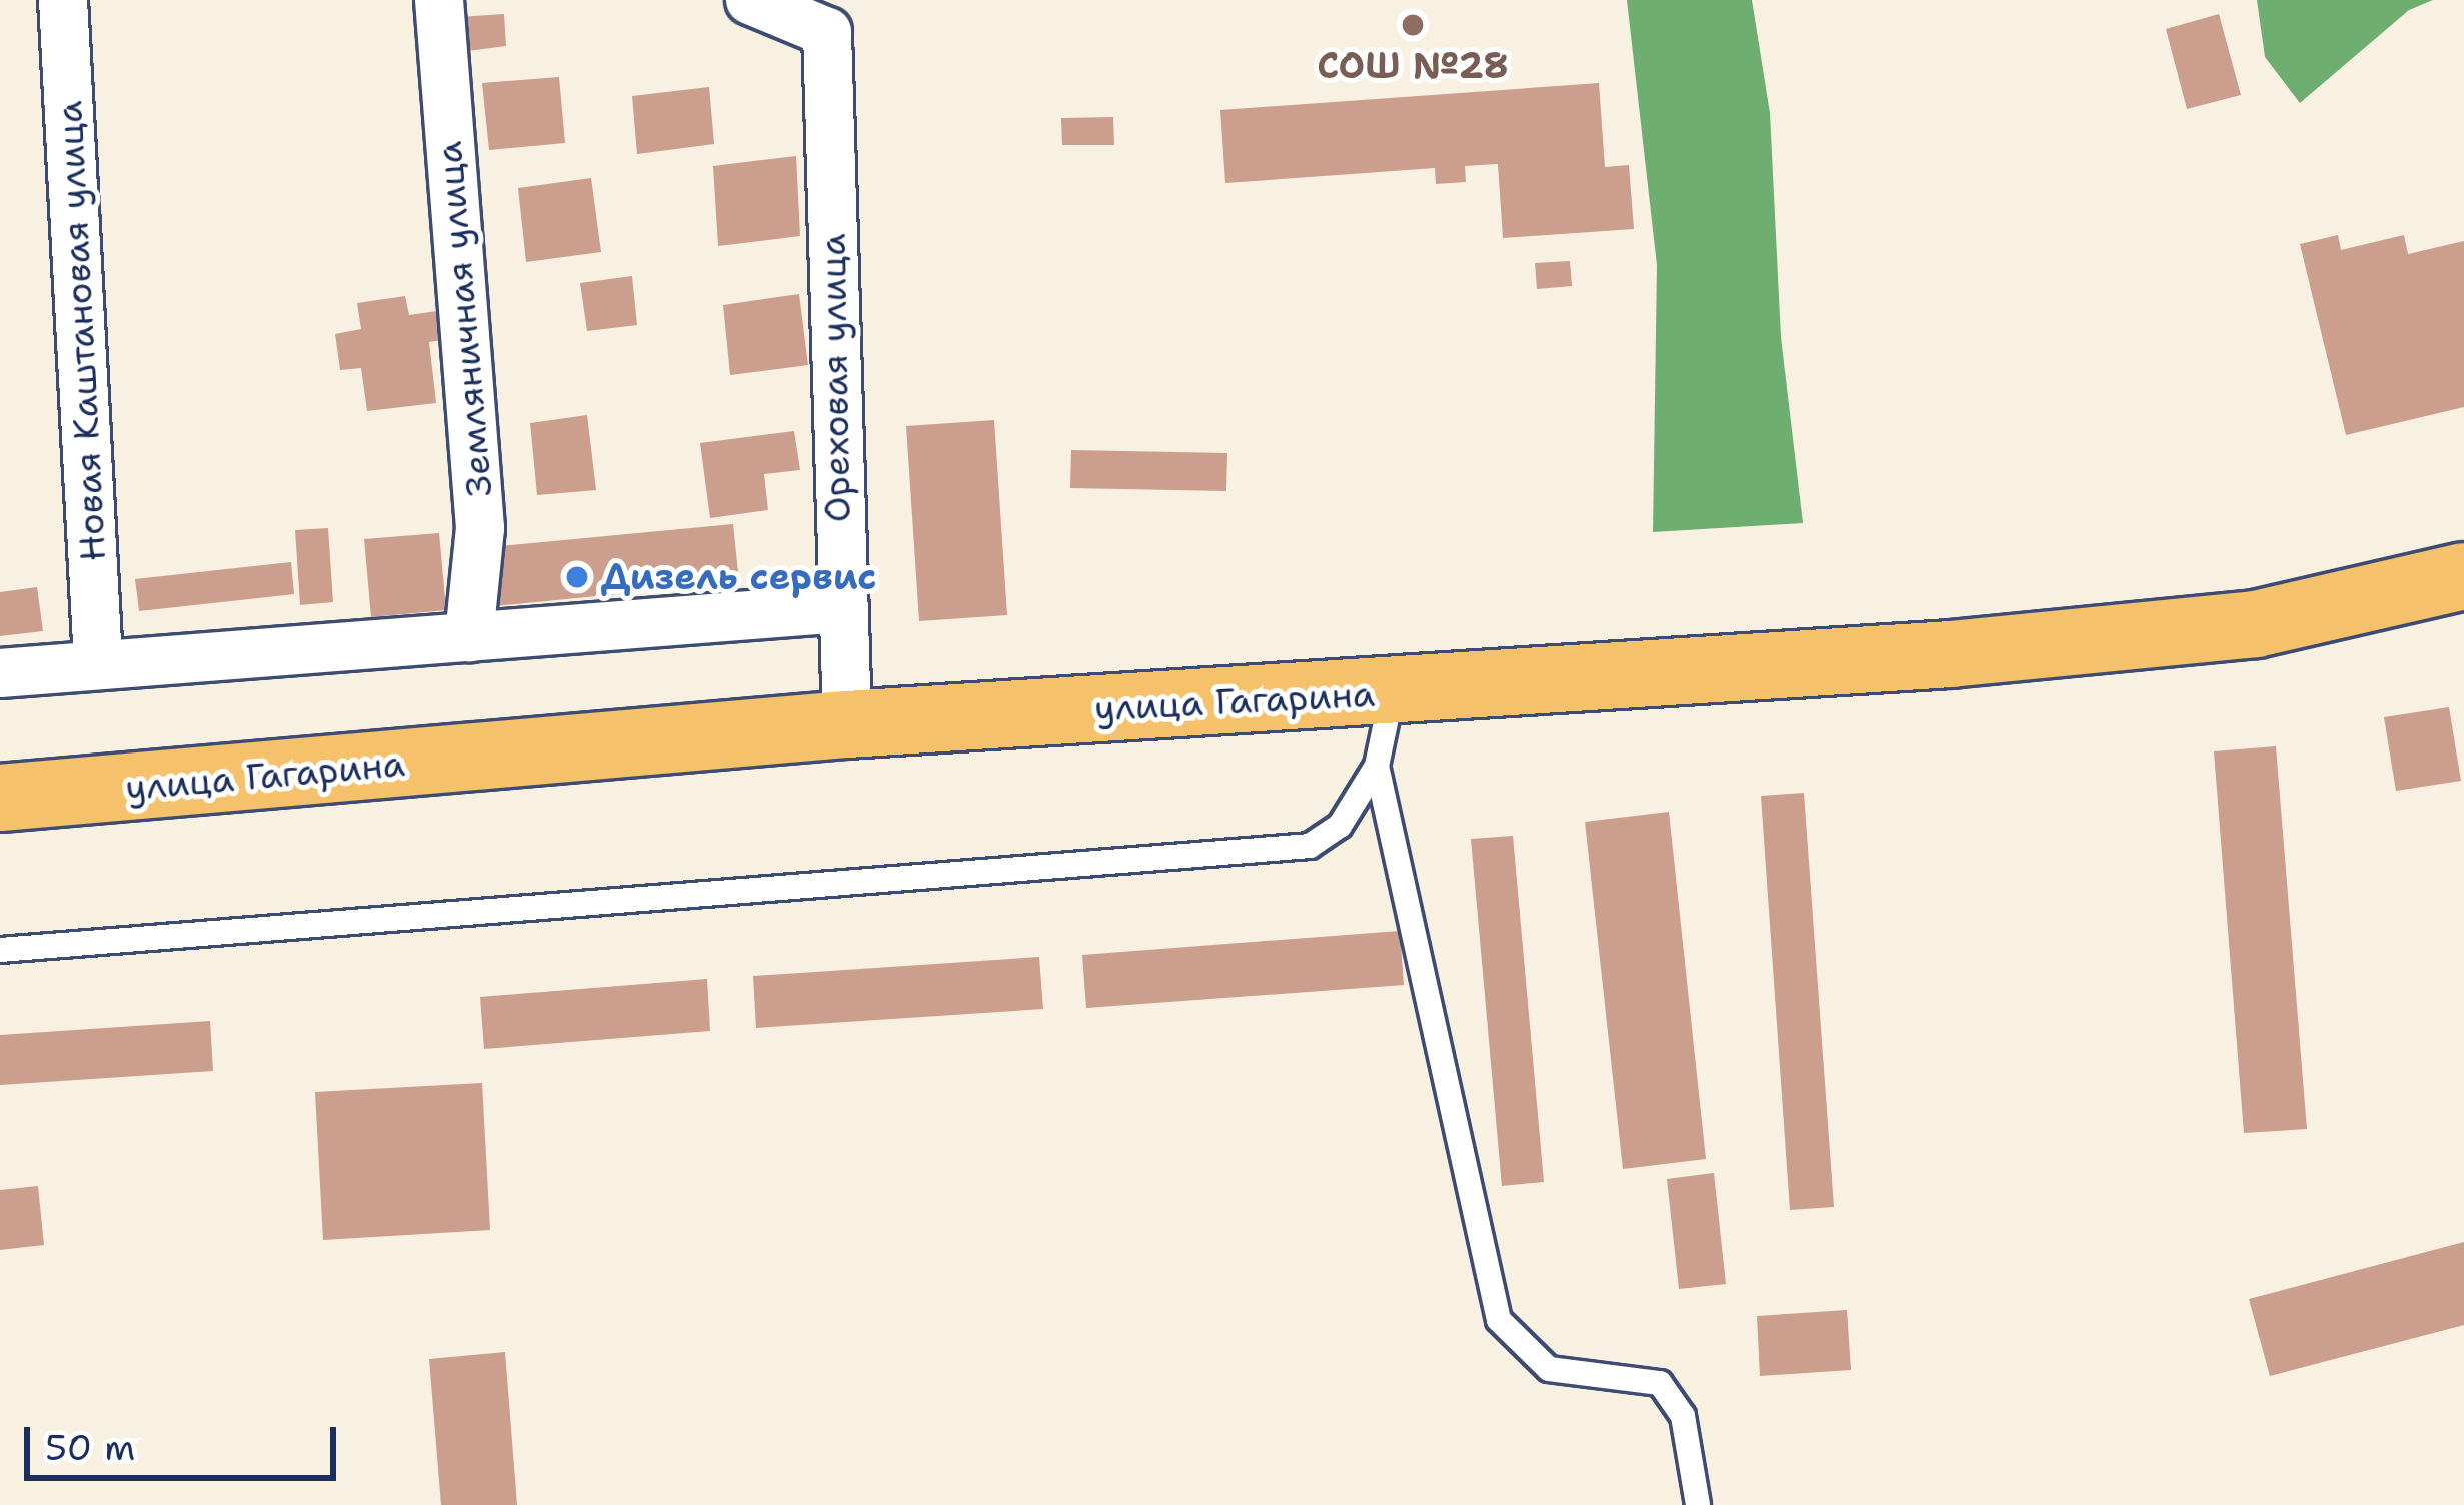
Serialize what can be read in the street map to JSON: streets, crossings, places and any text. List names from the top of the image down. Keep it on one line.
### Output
{"streets":{"main road":["улица Гагарина"],"street":["Земляничная улица","Новая Каштановая улица","Ореховая улица"]},"crossings":[["Ореховая улица","улица Гагарина"]],"places":["СОШ №28","Дизель сервис"],"scale_bar":"50 m"}
